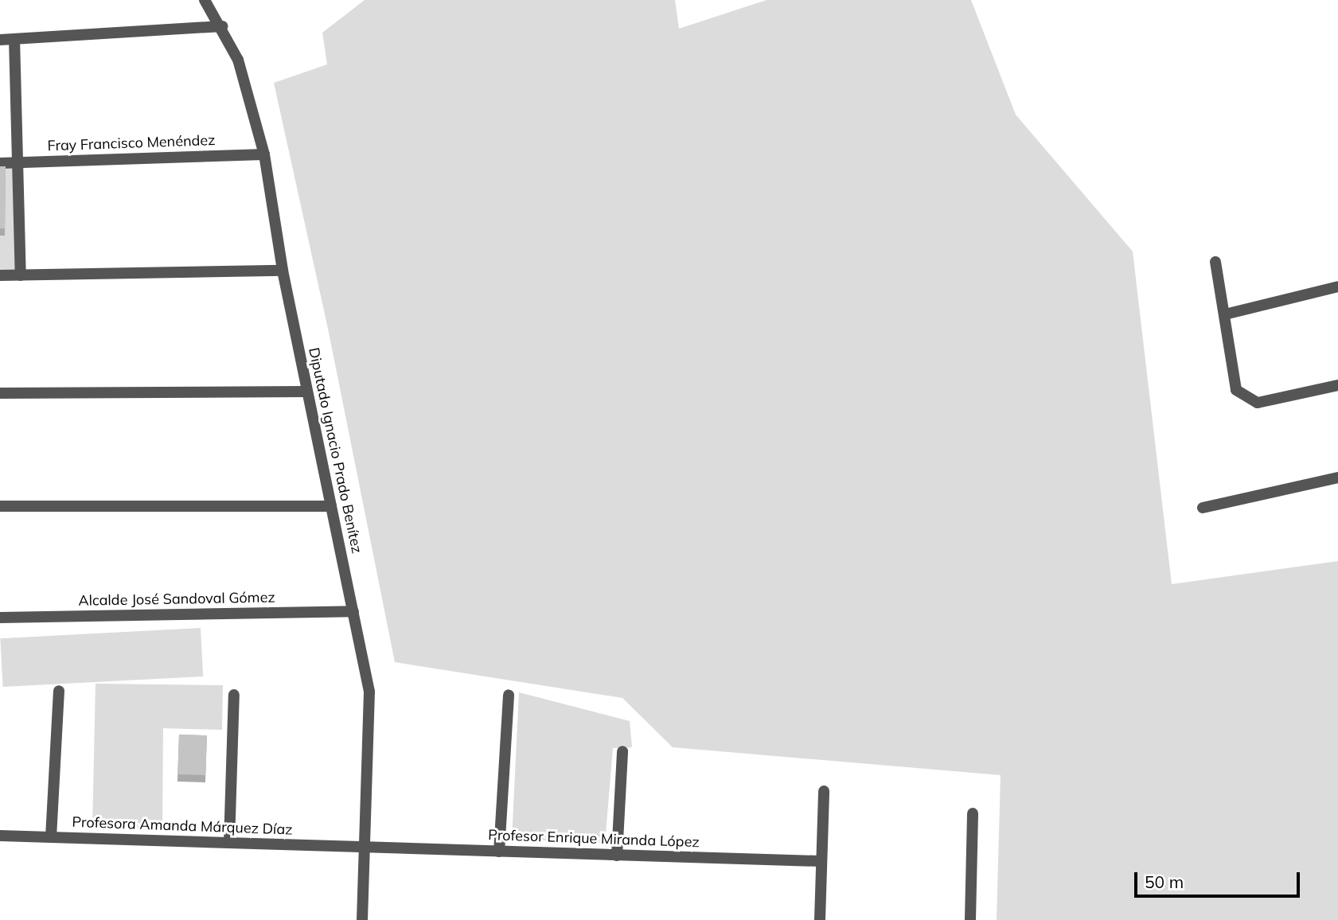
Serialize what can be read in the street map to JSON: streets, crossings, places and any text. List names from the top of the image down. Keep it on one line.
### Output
{"streets":{"street":["Fray Francisco Menéndez","Diputado Ignacio Prado Benítez","Alcalde José Sandoval Gómez","Profesora Amanda Márquez Díaz","Profesor Enrique Miranda López"]},"crossings":[["Fray Francisco Menéndez","Diputado Ignacio Prado Benítez"],["Diputado Ignacio Prado Benítez","Alcalde José Sandoval Gómez"],["Diputado Ignacio Prado Benítez","Profesora Amanda Márquez Díaz"],["Diputado Ignacio Prado Benítez","Profesor Enrique Miranda López"],["Profesora Amanda Márquez Díaz","Profesor Enrique Miranda López"]],"scale_bar":"50 m"}
